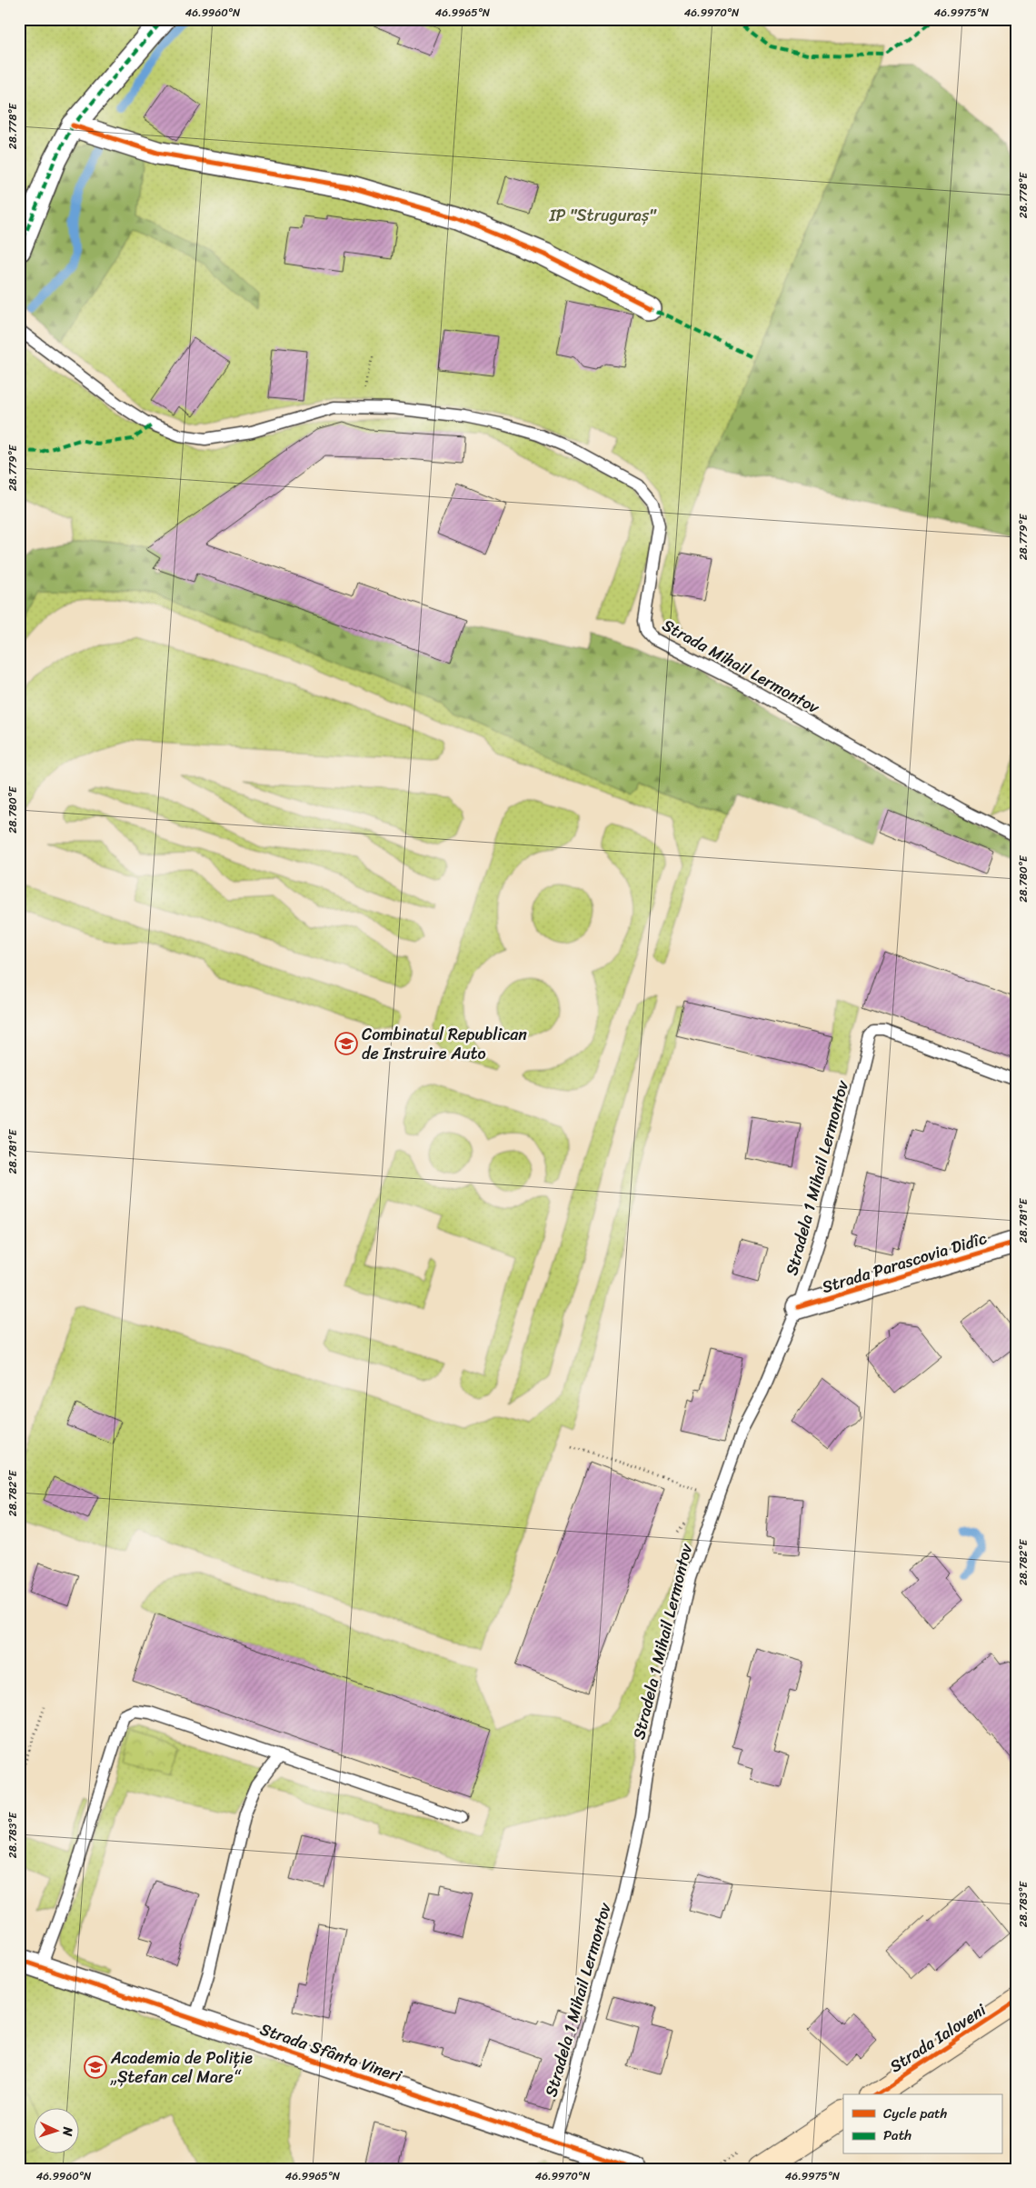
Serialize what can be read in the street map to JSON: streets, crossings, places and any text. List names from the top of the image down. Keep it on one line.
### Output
{"streets":{"street":["Strada Parascovia Didîc","Strada Ialoveni","Strada Sfânta Vineri"],"lane":["Strada Mihail Lermontov","Stradela 1 Mihail Lermontov"]},"crossings":[["Stradela 1 Mihail Lermontov","Strada Parascovia Didîc"],["Stradela 1 Mihail Lermontov","Strada Sfânta Vineri"]],"parks":["IP \"Struguraș\""],"places":{"school or university":["Combinatul Republican de Instruire Auto","Academia de Poliție „Ștefan cel Mare“"]},"legend":["Cycle path","Path"],"north":"right","coordinates":["46.9960°N","46.9965°N","46.9970°N","46.9975°N","28.778°E","28.779°E","28.780°E","28.781°E","28.782°E","28.783°E"]}
